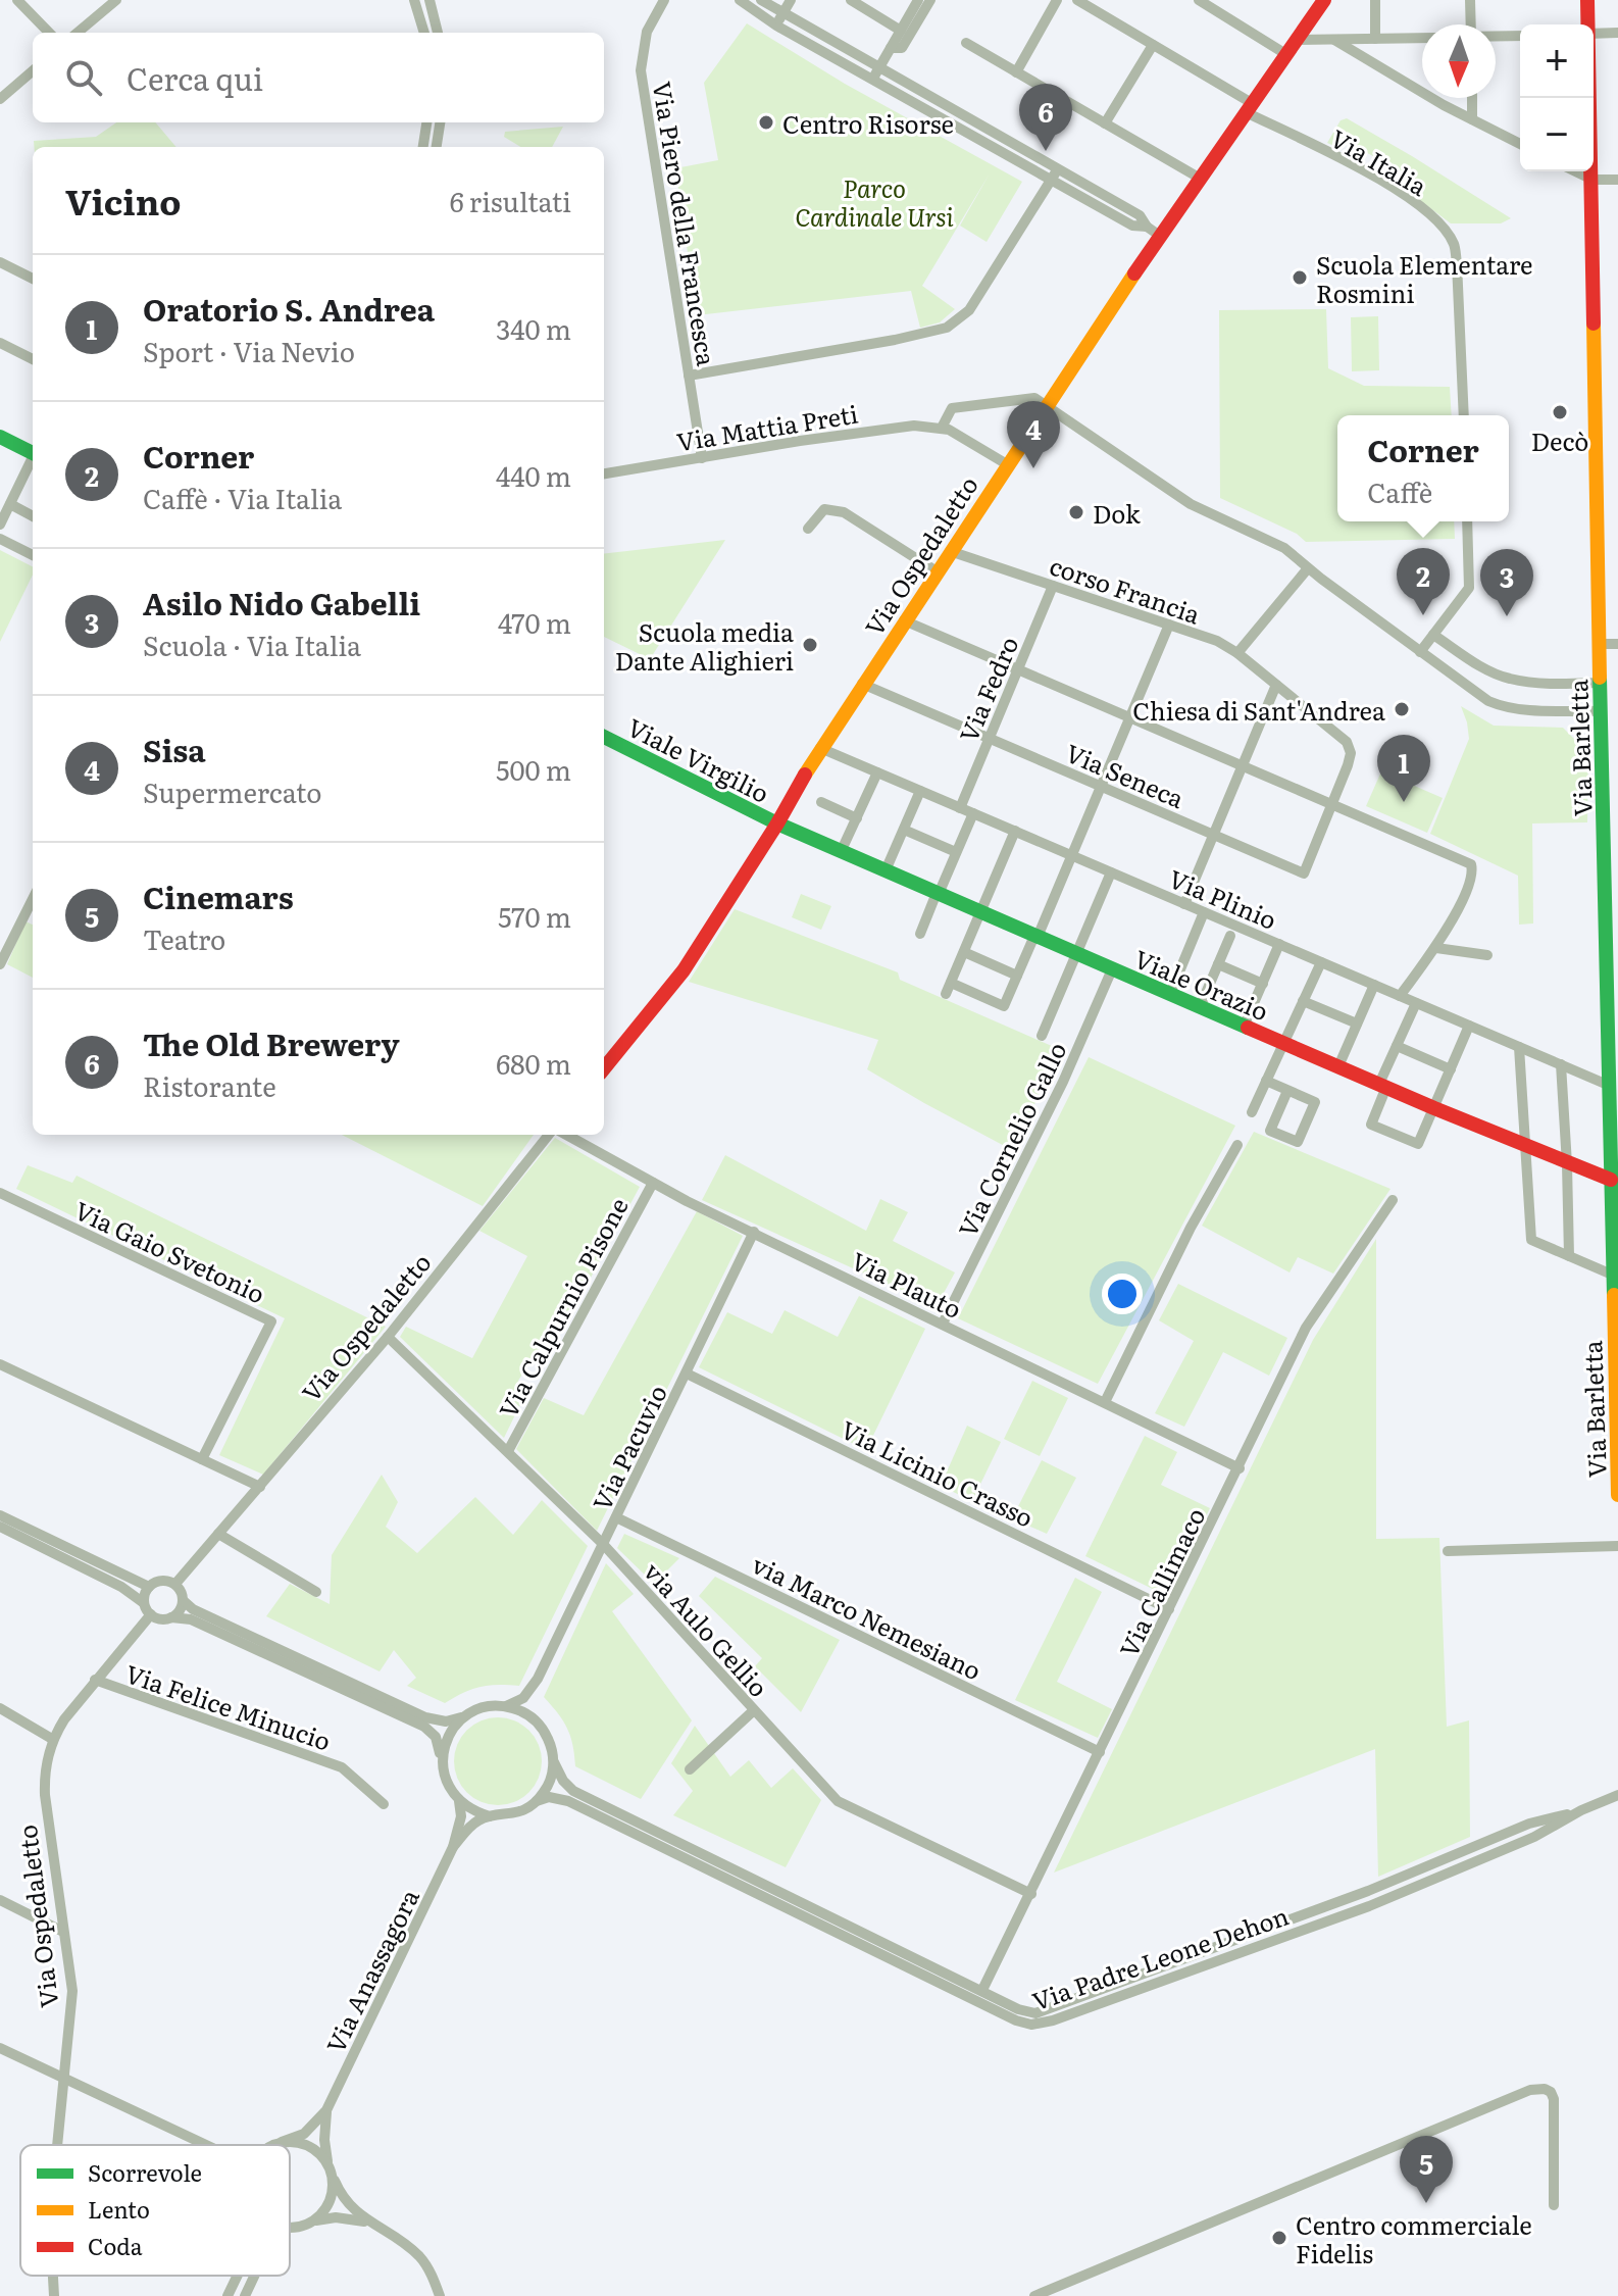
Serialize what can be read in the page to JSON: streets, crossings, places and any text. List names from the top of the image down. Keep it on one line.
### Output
{"streets":{"street":["Via Italia","Via Piero della Francesca","Via Mattia Preti","Via Ospedaletto","corso Francia","Via Fedro","Via Barletta","Viale Virgilio","Via Seneca","Via Plinio","Viale Orazio","Via Cornelio Gallo","Via Gaio Svetonio","Via Plauto","Via Calpurnio Pisone","Via Pacuvio","Via Licinio Crasso","Via Callimaco","via Marco Nemesiano","via Aulo Gellio","Via Felice Minucio","Via Padre Leone Dehon","Via Anassagora"]},"crossings":[["Via Italia","Via Ospedaletto"],["Via Piero della Francesca","Via Mattia Preti"],["Via Mattia Preti","Via Ospedaletto"],["Via Ospedaletto","corso Francia"],["Via Ospedaletto","Viale Virgilio"],["Via Ospedaletto","Via Seneca"],["Via Ospedaletto","Via Plinio"],["Via Ospedaletto","Viale Orazio"],["Via Ospedaletto","via Aulo Gellio"],["Via Ospedaletto","Via Felice Minucio"],["corso Francia","Via Fedro"],["corso Francia","Via Seneca"],["Via Fedro","Via Seneca"],["Via Fedro","Via Plinio"],["Via Barletta","Via Plinio"],["Via Barletta","Viale Orazio"],["Viale Virgilio","Viale Orazio"],["Viale Orazio","Via Cornelio Gallo"],["Via Cornelio Gallo","Via Plauto"],["Via Plauto","Via Calpurnio Pisone"],["Via Plauto","Via Pacuvio"],["Via Plauto","Via Callimaco"],["Via Calpurnio Pisone","via Aulo Gellio"],["Via Pacuvio","Via Licinio Crasso"],["Via Pacuvio","via Marco Nemesiano"],["Via Pacuvio","via Aulo Gellio"],["Via Pacuvio","Via Padre Leone Dehon"],["Via Pacuvio","Via Anassagora"],["Via Licinio Crasso","Via Callimaco"],["Via Callimaco","via Marco Nemesiano"],["Via Callimaco","via Aulo Gellio"],["Via Callimaco","Via Padre Leone Dehon"],["Via Padre Leone Dehon","Via Anassagora"]],"parks":["Parco Cardinale Ursi"],"places":["Centro Risorse","Scuola Elementare Rosmini","Decò","Dok","Scuola media Dante Alighieri","Chiesa di Sant'Andrea","Centro commerciale Fidelis"],"legend":["Scorrevole","Lento","Coda"],"north":"bottom","page":{"map_buttons":["+","−"],"search":"Cerca qui","pins":["6","4","2","3","1","5"],"heading":["Vicino","6 risultati"],"list":[{"mark":"1","name":"Oratorio S. Andrea","note":"Sport · Via Nevio","value":"340 m"},{"mark":"2","name":"Corner","note":"Caffè · Via Italia","value":"440 m"},{"mark":"3","name":"Asilo Nido Gabelli","note":"Scuola · Via Italia","value":"470 m"},{"mark":"4","name":"Sisa","note":"Supermercato","value":"500 m"},{"mark":"5","name":"Cinemars","note":"Teatro","value":"570 m"},{"mark":"6","name":"The Old Brewery","note":"Ristorante","value":"680 m"}],"popup":["Corner","Caffè"]}}
